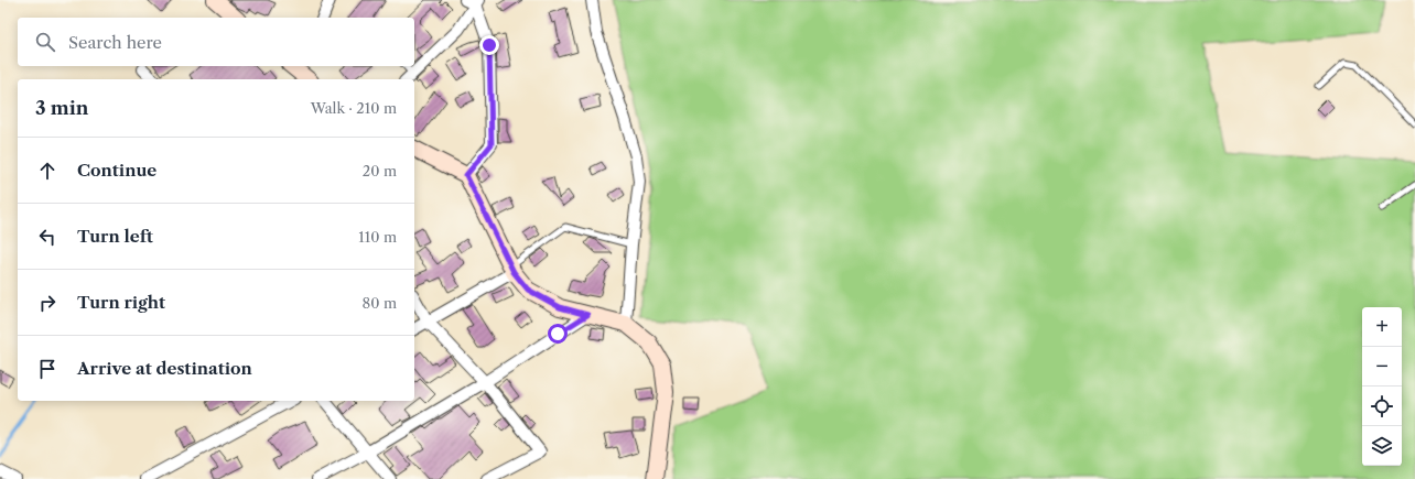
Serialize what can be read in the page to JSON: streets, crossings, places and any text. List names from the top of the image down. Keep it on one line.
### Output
{"page":{"search":"Search here","heading":["3 min","Walk · 210 m"],"list":[["Continue","20 m"],["Turn left","110 m"],["Turn right","80 m"],"Arrive at destination"],"map_buttons":["+","−"]}}
